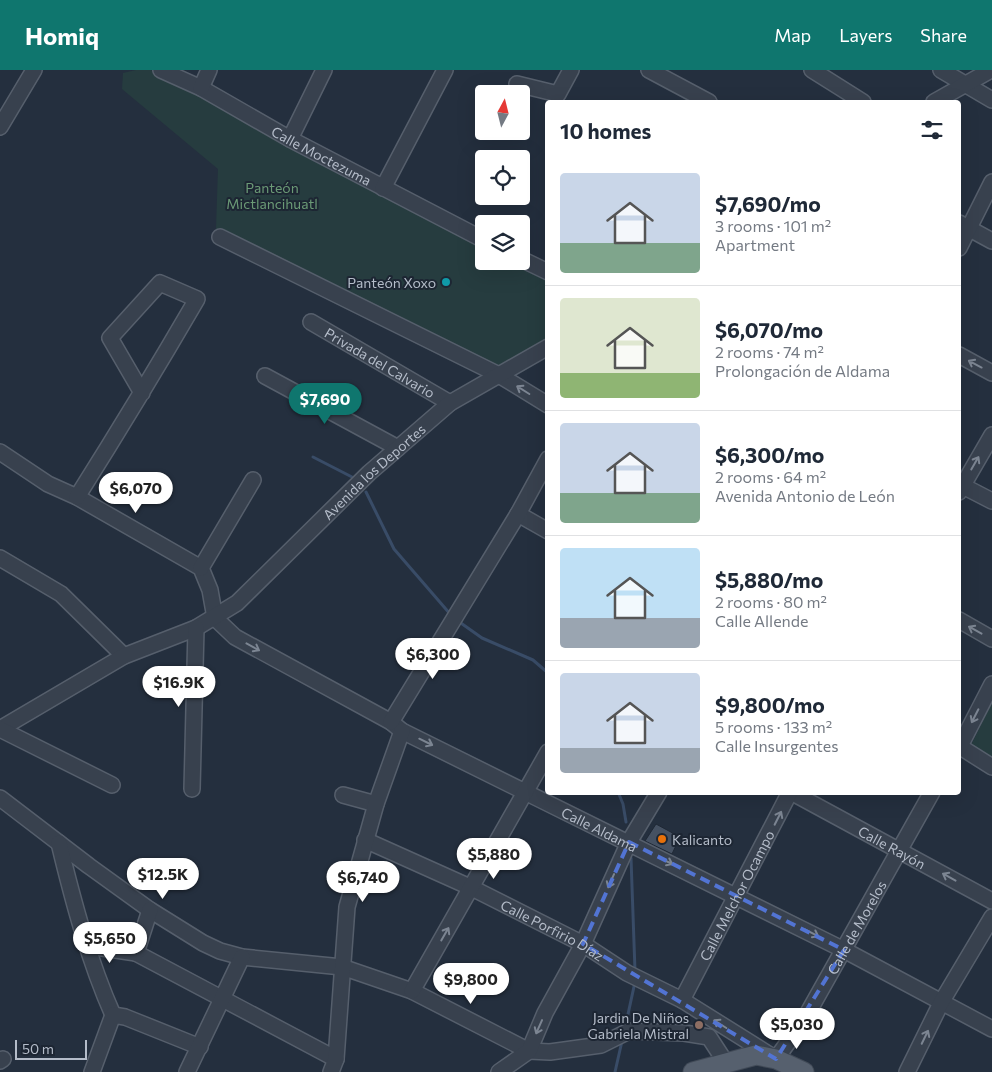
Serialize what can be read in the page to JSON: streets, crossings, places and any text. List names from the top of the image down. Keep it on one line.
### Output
{"streets":{"street":["Calle Moctezuma","Privada del Calvario","Avenida los Deportes","Calle Aldama","Calle Rayón","Calle Melchor Ocampo","Calle de Morelos","Calle Porfirio Díaz"]},"crossings":[["Privada del Calvario","Avenida los Deportes"],["Avenida los Deportes","Calle Aldama"],["Calle Aldama","Calle Melchor Ocampo"],["Calle Aldama","Calle de Morelos"],["Calle Rayón","Calle de Morelos"],["Calle Melchor Ocampo","Calle Porfirio Díaz"]],"one_way":["Calle Aldama"],"parks":["Panteón Mictlancihuatl"],"places":["Panteón Xoxo","Kalicanto","Jardin De Niños Gabriela Mistral"],"scale_bar":"50 m","north":"top","page":{"header":"Homiq","nav":["Map","Layers","Share"],"heading":"10 homes","list":[{"name":"$7,690/mo","note":"3 rooms · 101 m² · Apartment"},{"name":"$6,070/mo","note":"2 rooms · 74 m² · Prolongación de Aldama"},{"name":"$6,300/mo","note":"2 rooms · 64 m² · Avenida Antonio de León"},{"name":"$5,880/mo","note":"2 rooms · 80 m² · Calle Allende"},{"name":"$9,800/mo","note":"5 rooms · 133 m² · Calle Insurgentes"}],"price":["$7,690","$6,070","$6,300","$16.9K","$5,880","$12.5K","$6,740","$5,650","$9,800","$5,030"],"scale":"50 m"}}
